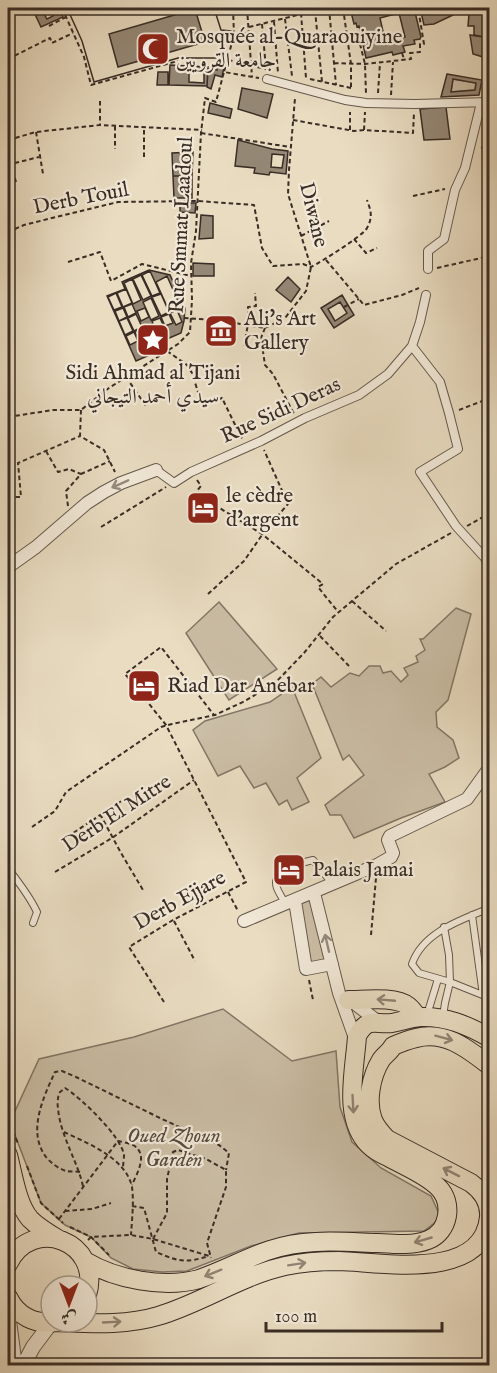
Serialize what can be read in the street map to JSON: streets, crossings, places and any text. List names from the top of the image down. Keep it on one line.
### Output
{"streets":{"street":["Rue Sidi Deras"],"path":["Derb Touil","Diwane","Rue Smmat Laadoul","Derb El Mitre","Derb Ejjare"]},"crossings":[["Derb Touil","Diwane"],["Derb Touil","Rue Smmat Laadoul"],["Derb El Mitre","Derb Ejjare"]],"parks":["Oued Zhoun Garden"],"places":{"mosque":["Mosquée al-Quaraouiyine جامعة القرويين"],"museum":["Ali's Art Gallery"],"place":["Sidi Ahmad al Tijani سيدي أحمد التيجاني"],"hotel":["le cèdre d'argent","Riad Dar Anebar","Palais Jamai"]},"scale_bar":"100 m","north":"bottom"}
